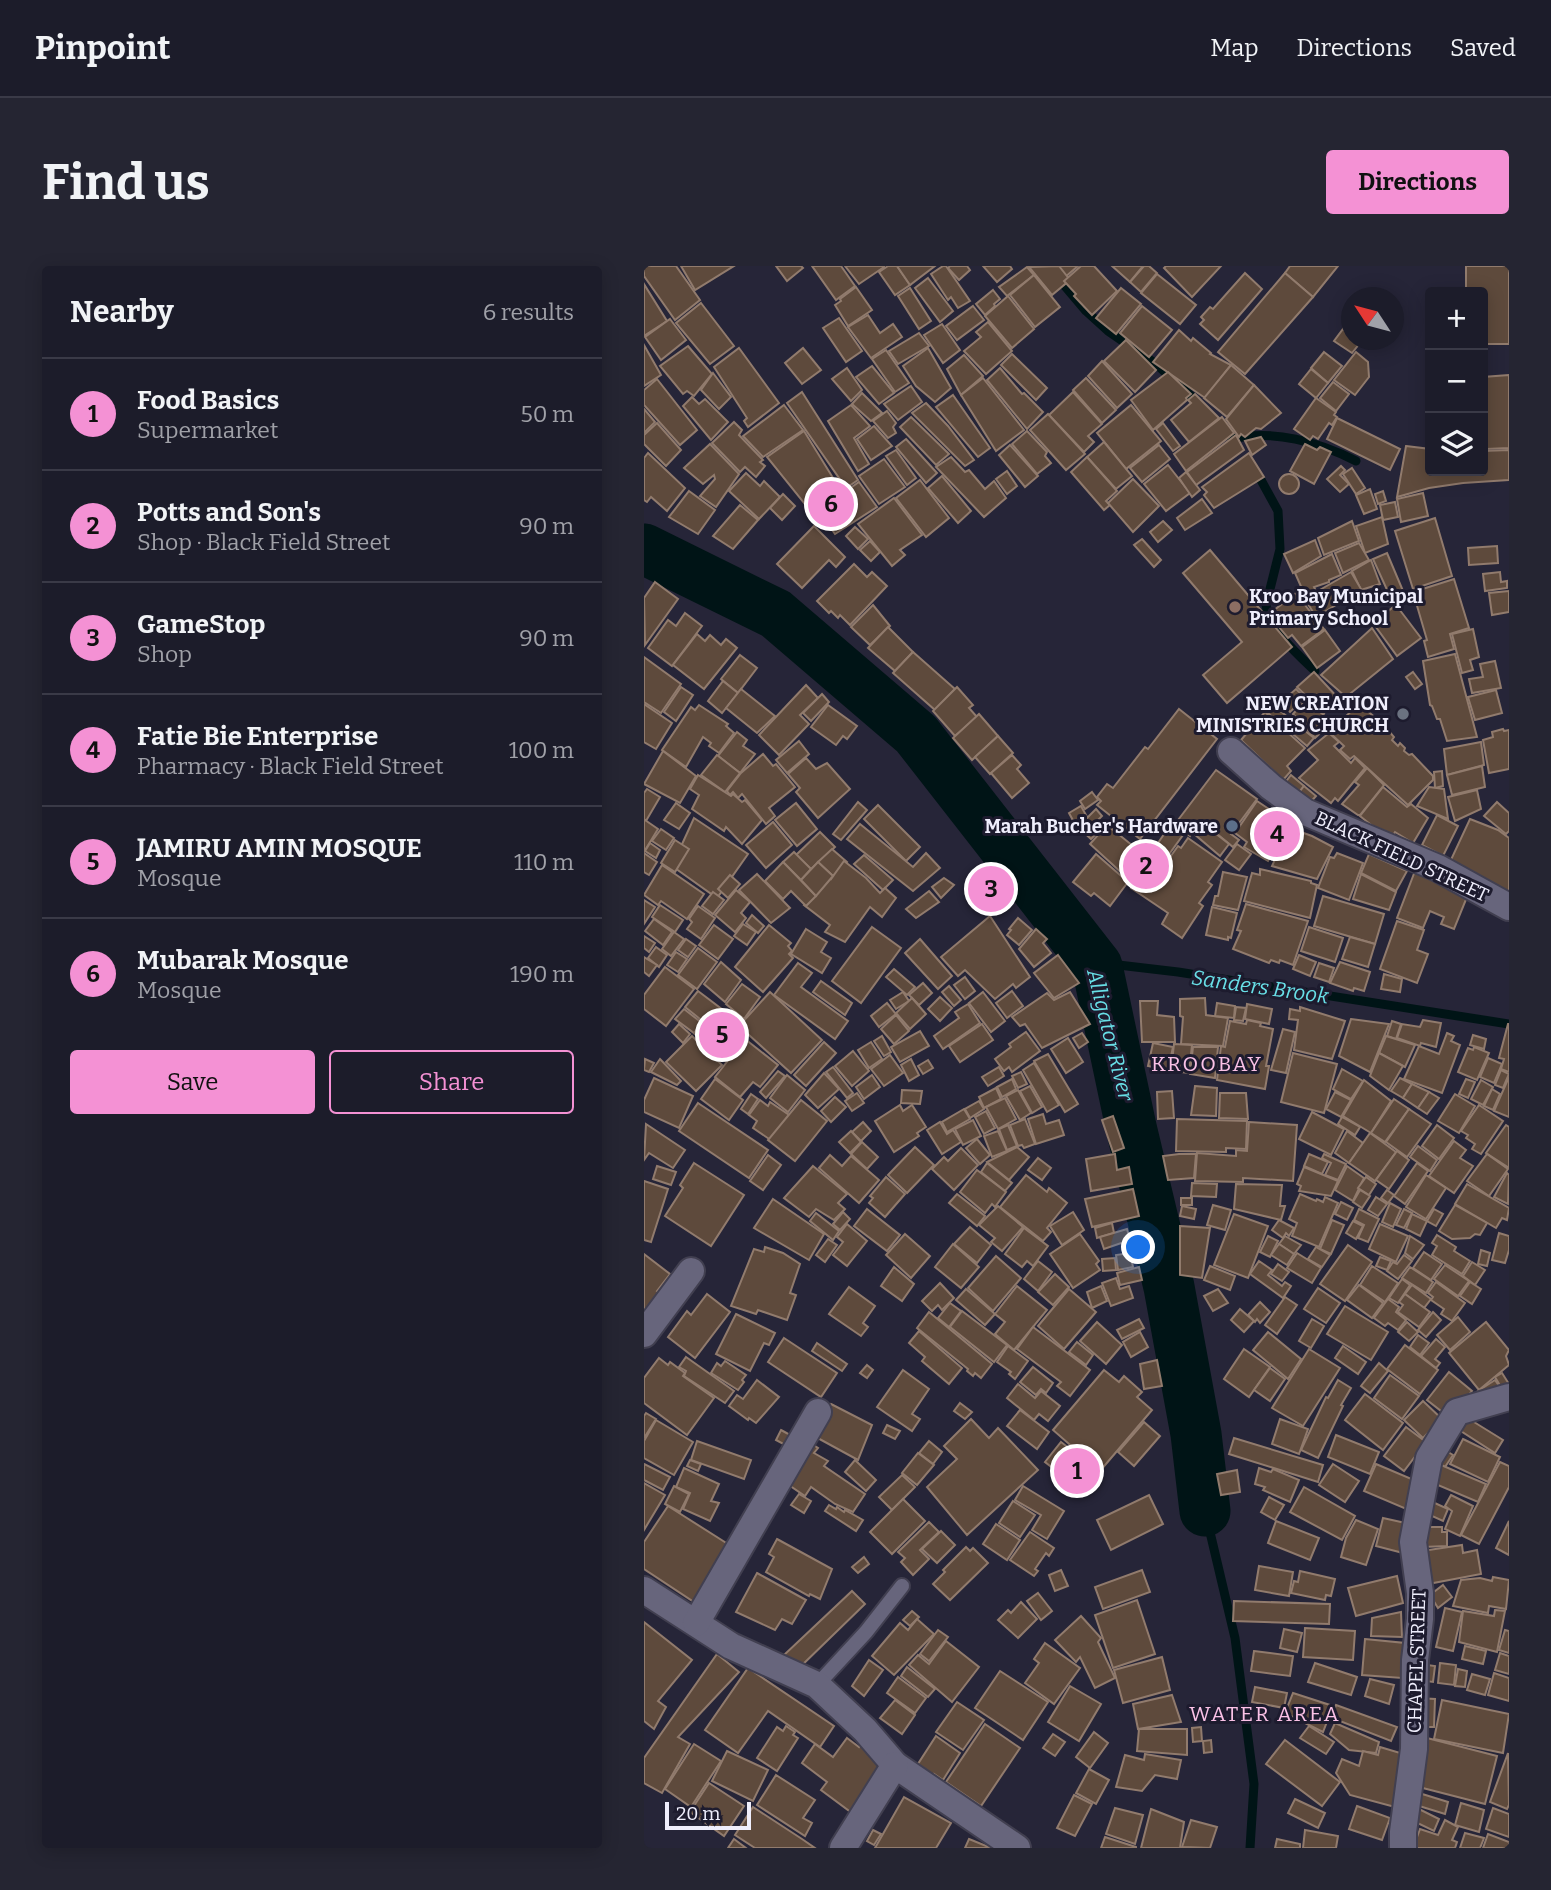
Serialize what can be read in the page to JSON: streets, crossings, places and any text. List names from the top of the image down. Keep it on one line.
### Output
{"streets":{"street":["BLACK FIELD STREET","CHAPEL STREET"]},"districts":["KROOBAY","WATER AREA"],"water":["Sanders Brook","Alligator River"],"places":["Kroo Bay Municipal Primary School","NEW CREATION MINISTRIES CHURCH","Marah Bucher's Hardware"],"scale_bar":"20 m","north":"top left","page":{"header":"Pinpoint","nav":["Map","Directions","Saved"],"buttons":["Directions",["Save","Share"]],"title":"Find us","heading":["Nearby","6 results"],"map_buttons":["+","−"],"list":[{"mark":"1","name":"Food Basics","note":"Supermarket","value":"50 m"},{"mark":"2","name":"Potts and Son's","note":"Shop · Black Field Street","value":"90 m"},{"mark":"3","name":"GameStop","note":"Shop","value":"90 m"},{"mark":"4","name":"Fatie Bie Enterprise","note":"Pharmacy · Black Field Street","value":"100 m"},{"mark":"5","name":"JAMIRU AMIN MOSQUE","note":"Mosque","value":"110 m"},{"mark":"6","name":"Mubarak Mosque","note":"Mosque","value":"190 m"}],"pins":["6","4","2","3","5","1"],"scale":"20 m"}}
